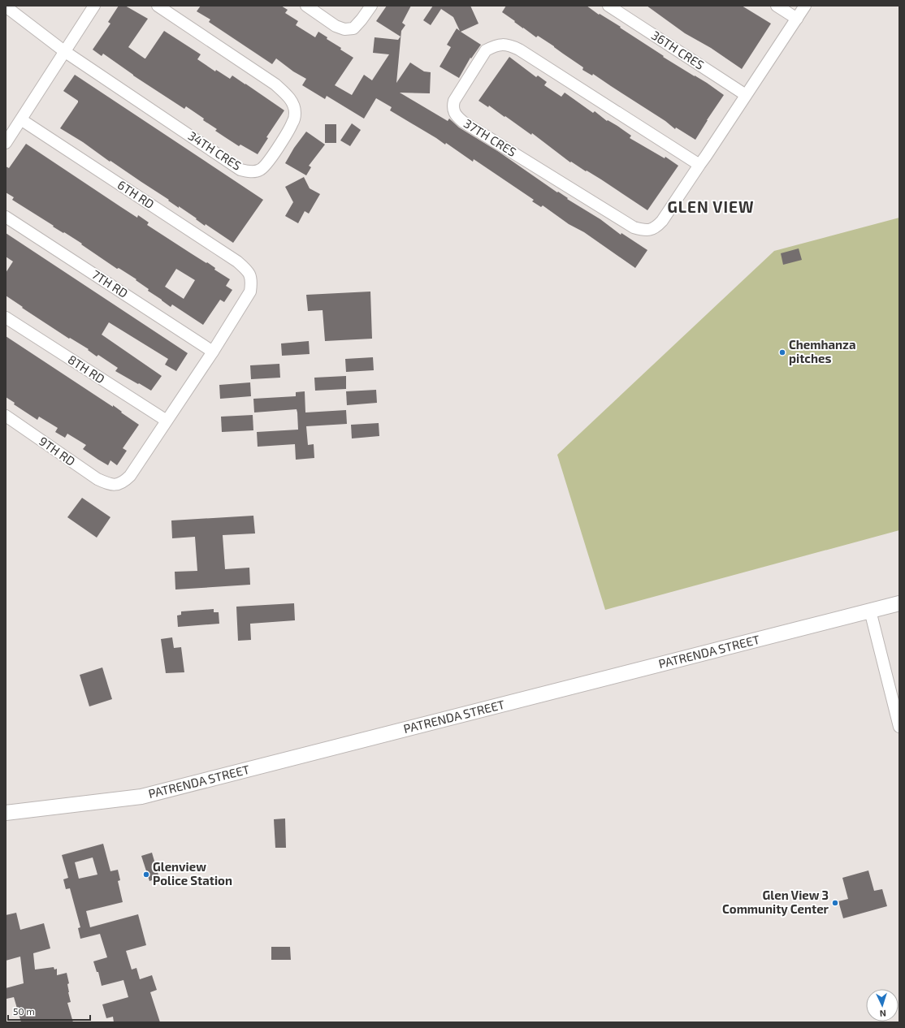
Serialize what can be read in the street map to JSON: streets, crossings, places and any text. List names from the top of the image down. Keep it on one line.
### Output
{"streets":{"street":["36TH CRES","37TH CRES","34TH CRES","6TH RD","7TH RD","8TH RD","9TH RD","PATRENDA STREET"]},"crossings":[["6TH RD","7TH RD"],["8TH RD","9TH RD"]],"districts":["GLEN VIEW"],"places":["Chemhanza pitches","Glenview Police Station","Glen View 3 Community Center"],"scale_bar":"50 m","north":"bottom"}
